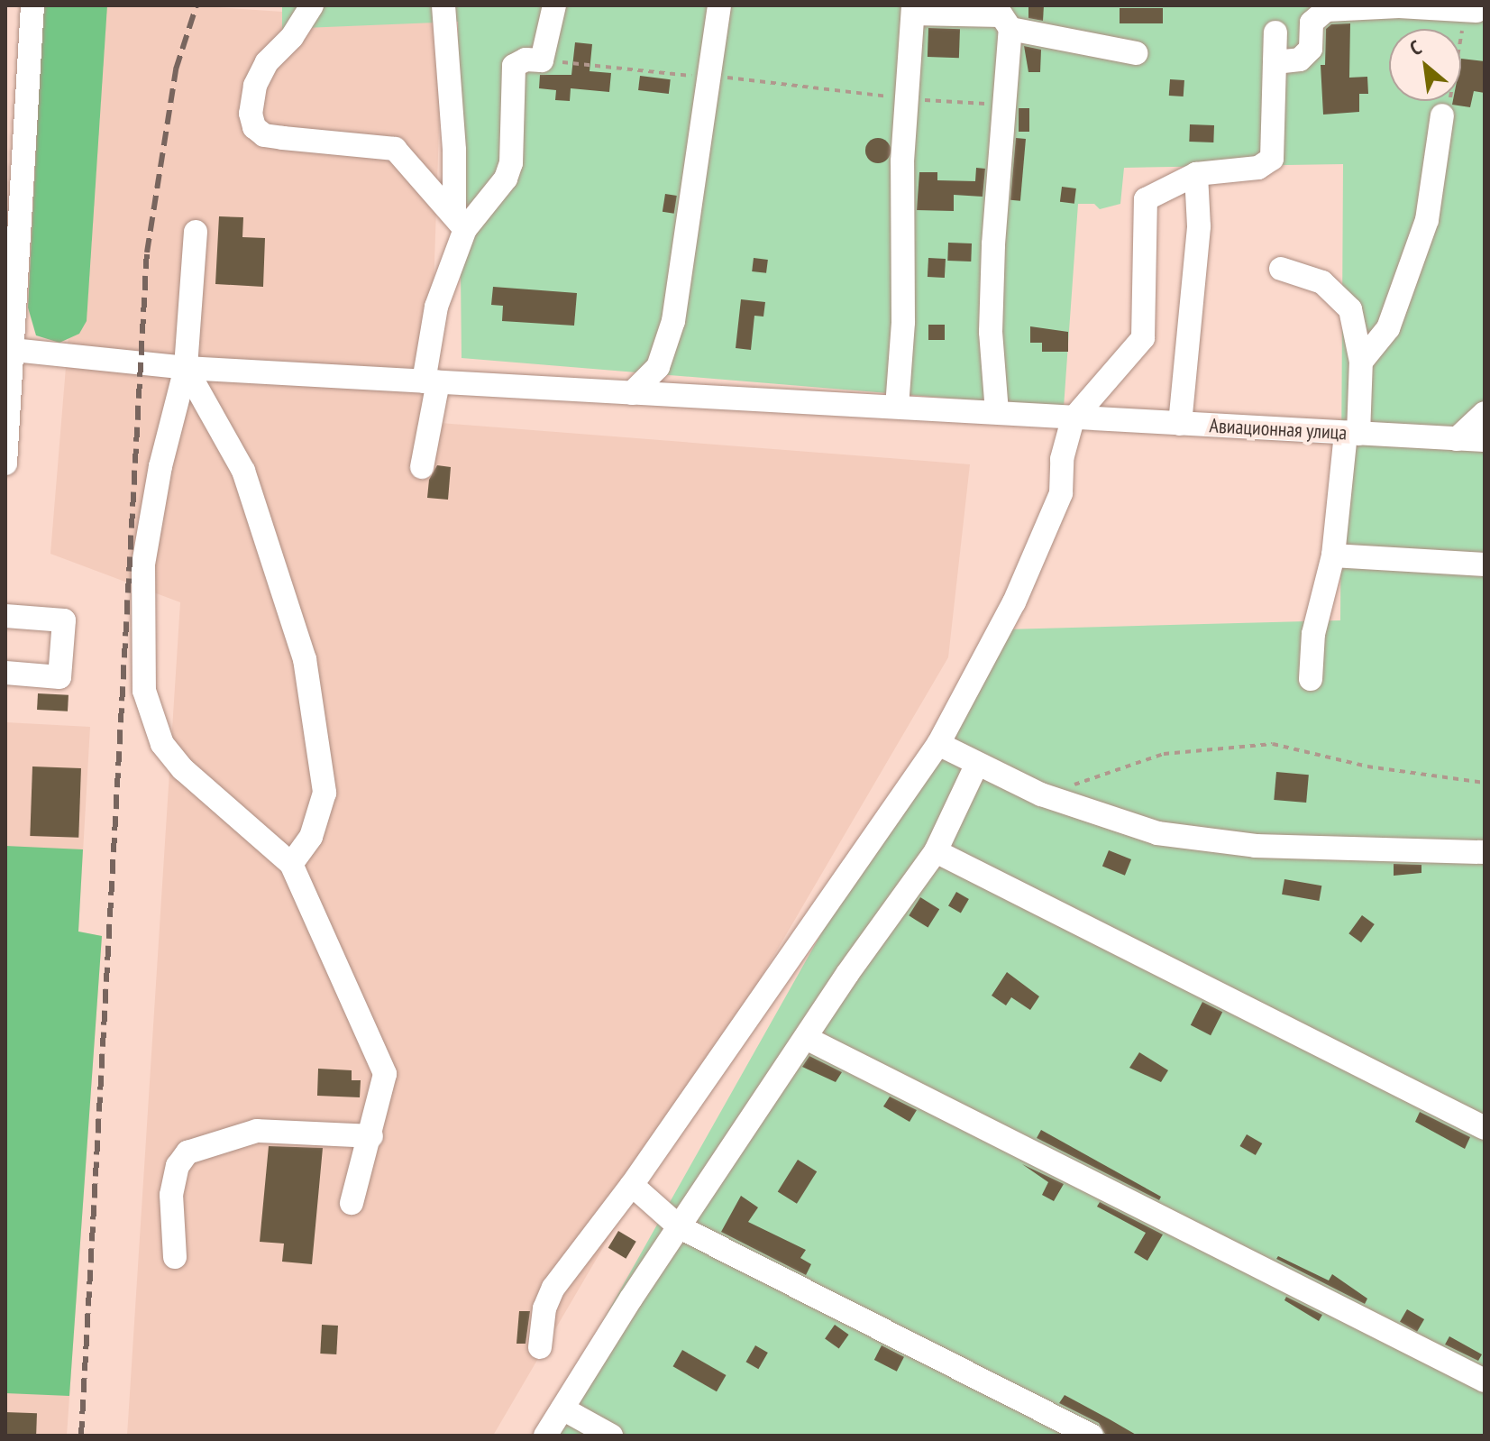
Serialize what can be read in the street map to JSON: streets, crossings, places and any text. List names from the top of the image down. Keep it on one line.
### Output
{"streets":{"street":["Авиационная улица"]},"north":"top left"}
